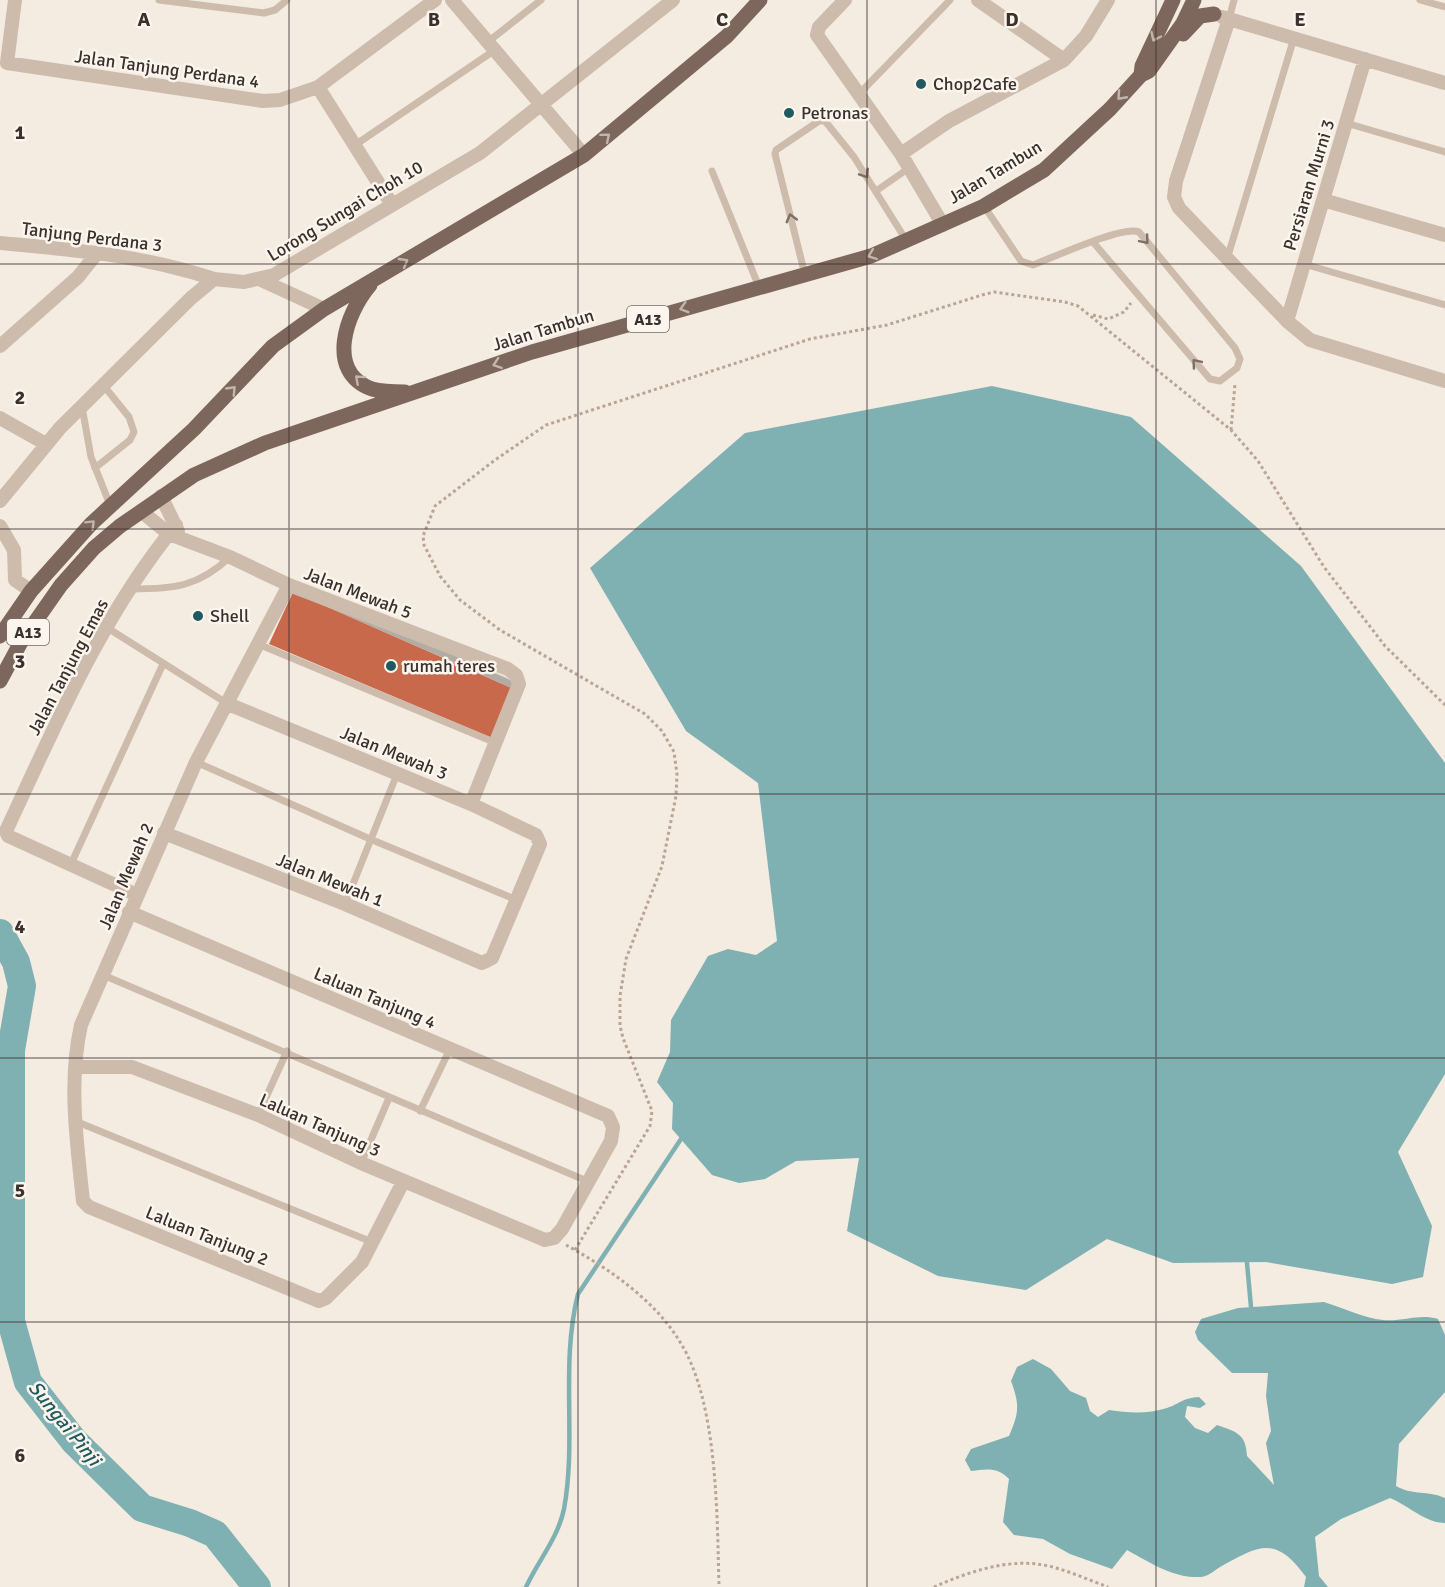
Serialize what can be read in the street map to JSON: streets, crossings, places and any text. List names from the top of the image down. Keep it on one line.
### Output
{"streets":{"main road":["Jalan Tambun","A13"],"street":["Jalan Tanjung Perdana 4","Persiaran Murni 3","Lorong Sungai Choh 10","Tanjung Perdana 3","Jalan Mewah 5","Jalan Tanjung Emas","Jalan Mewah 3","Jalan Mewah 2","Jalan Mewah 1","Laluan Tanjung 4","Laluan Tanjung 3","Laluan Tanjung 2"]},"crossings":[["Jalan Tambun","Jalan Mewah 5"],["Lorong Sungai Choh 10","Tanjung Perdana 3"],["Jalan Mewah 5","Jalan Tanjung Emas"],["Jalan Mewah 5","Jalan Mewah 2"],["Jalan Mewah 3","Jalan Mewah 2"],["Jalan Mewah 3","Jalan Mewah 1"],["Jalan Mewah 2","Jalan Mewah 1"],["Jalan Mewah 2","Laluan Tanjung 4"],["Jalan Mewah 2","Laluan Tanjung 3"],["Jalan Mewah 2","Laluan Tanjung 2"]],"one_way":["Jalan Tambun"],"water":["Sungai Pinji"],"places":["Chop2Cafe","Petronas","Shell","rumah teres"],"grid":{"columns":["A","B","C","D","E"],"rows":["1","2","3","4","5","6"]}}
